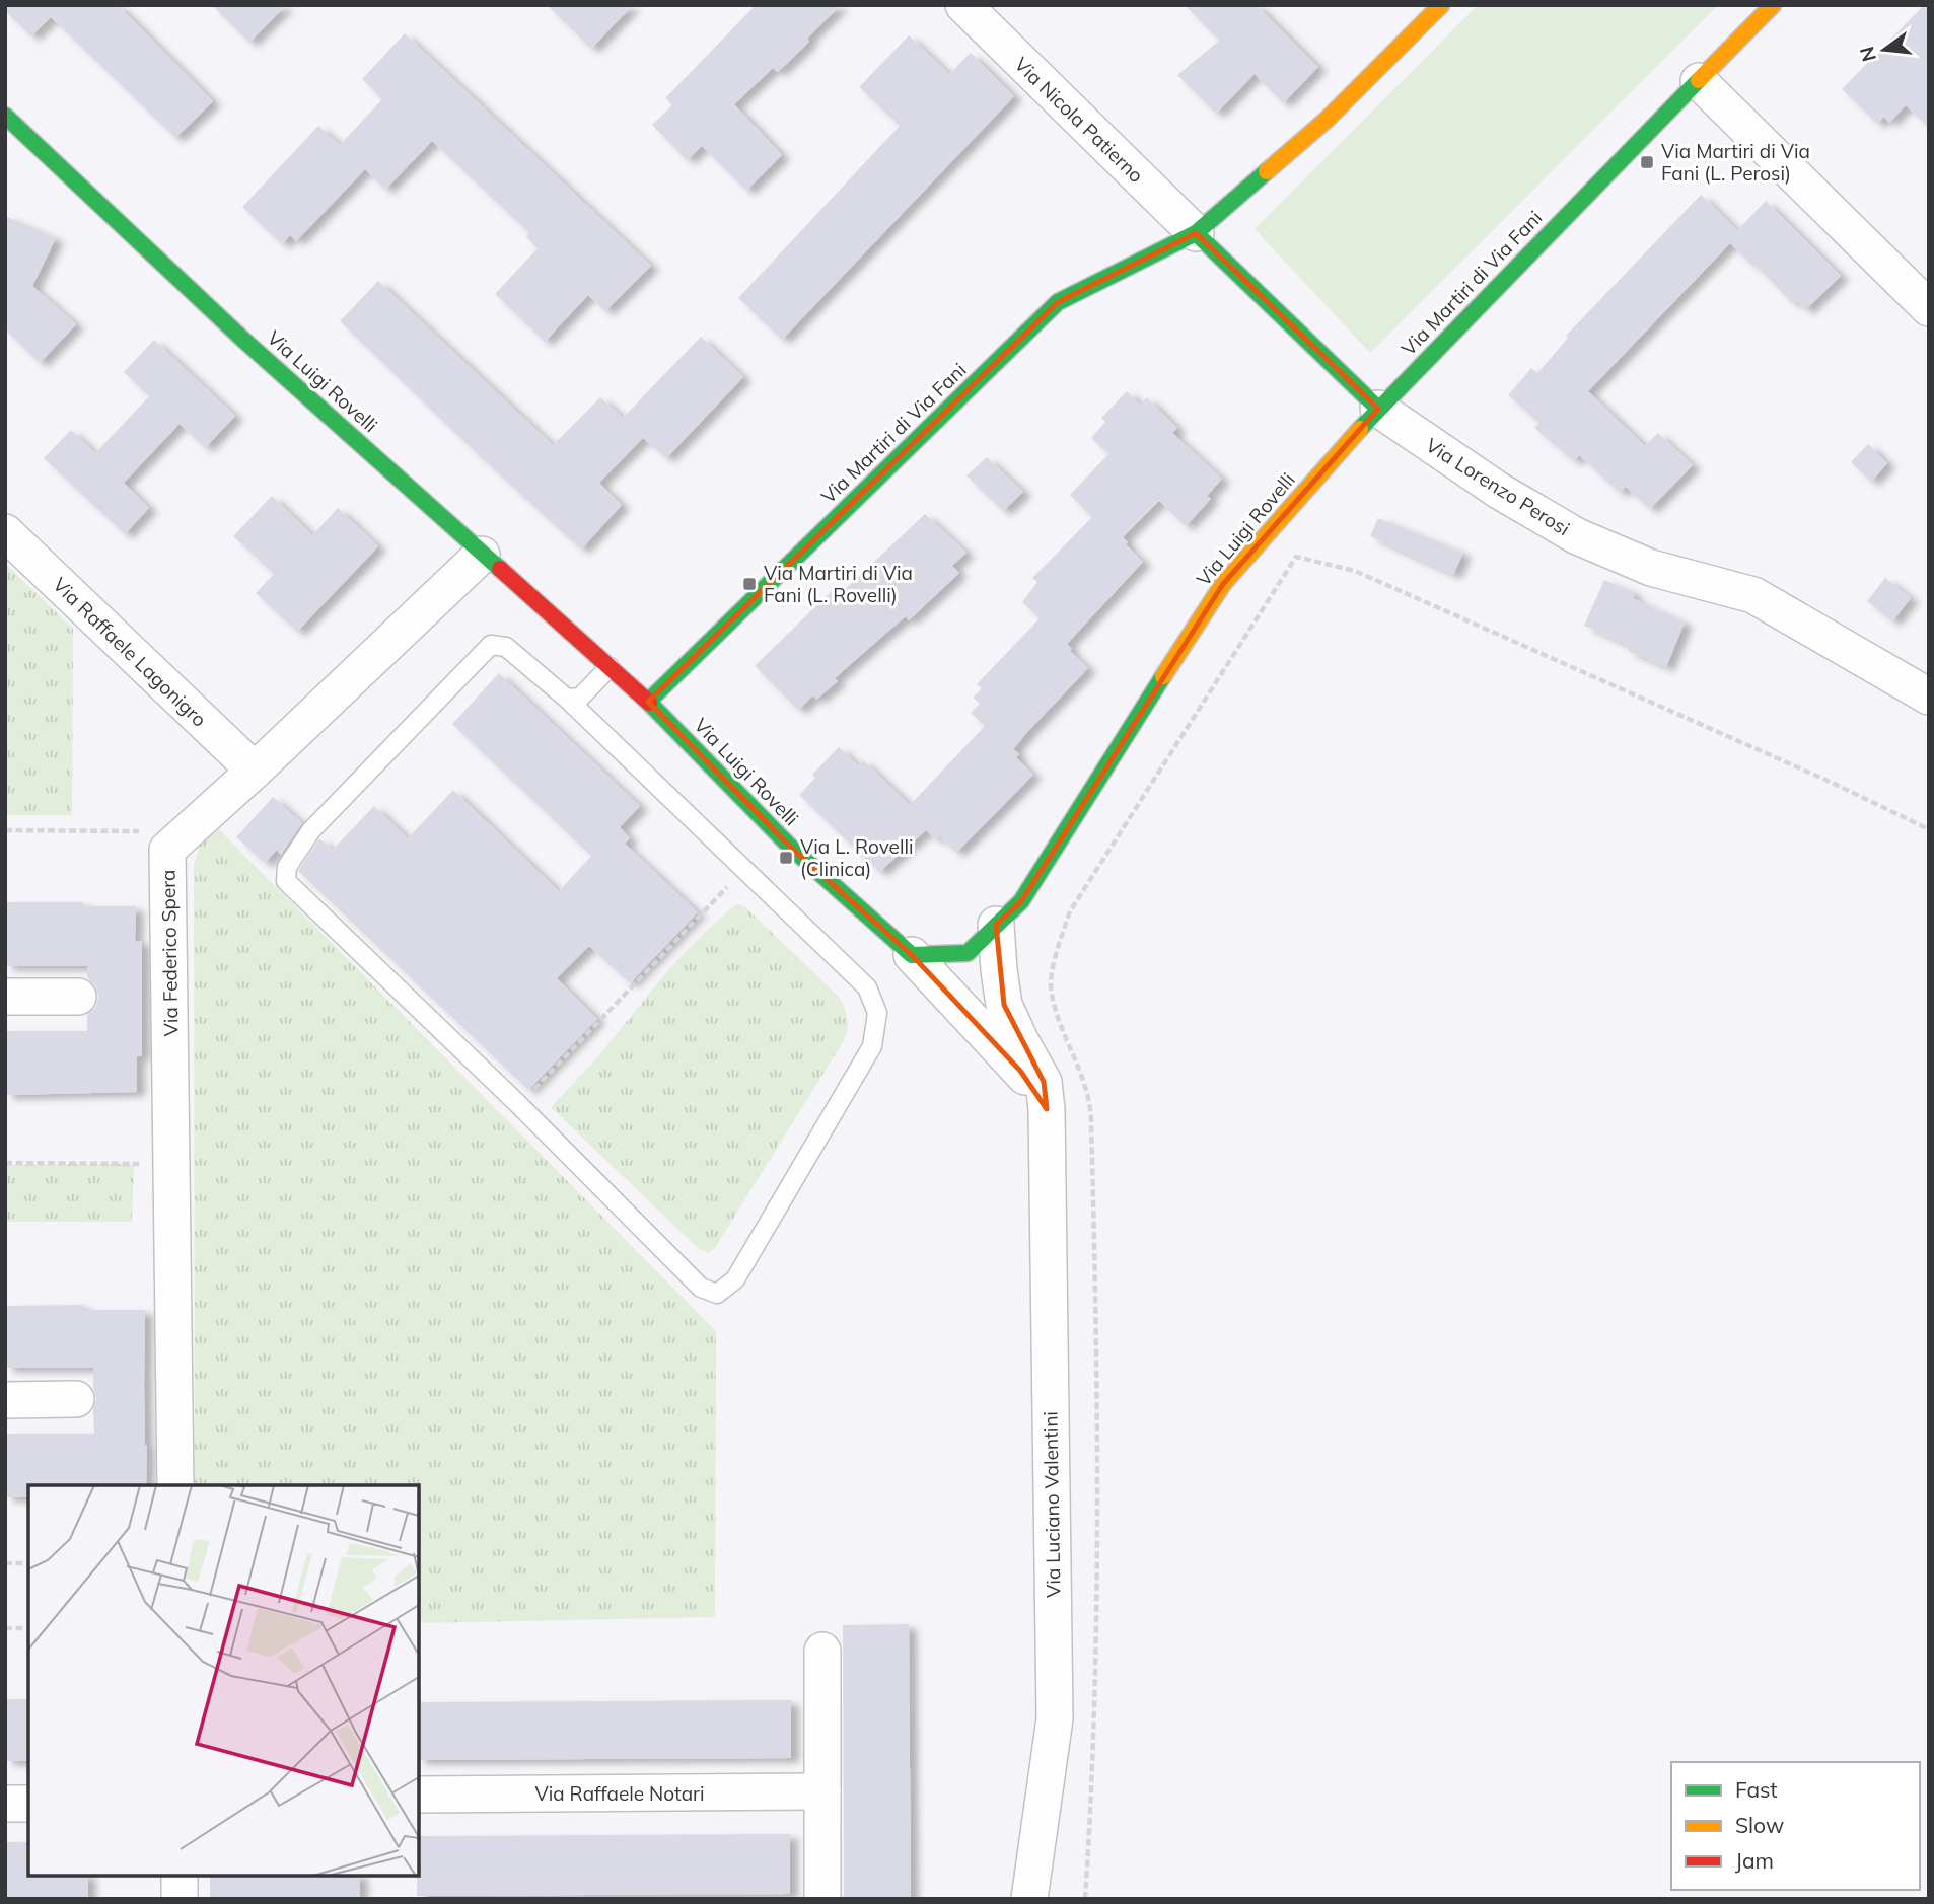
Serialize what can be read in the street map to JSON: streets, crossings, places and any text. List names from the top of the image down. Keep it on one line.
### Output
{"streets":{"street":["Via Nicola Patierno","Via Martiri di Via Fani","Via Luigi Rovelli","Via Lorenzo Perosi","Via Raffaele Lagonigro","Via Federico Spera","Via Luciano Valentini","Via Raffaele Notari"]},"crossings":[["Via Nicola Patierno","Via Martiri di Via Fani"],["Via Martiri di Via Fani","Via Luigi Rovelli"],["Via Martiri di Via Fani","Via Lorenzo Perosi"],["Via Luigi Rovelli","Via Lorenzo Perosi"],["Via Luigi Rovelli","Via Federico Spera"],["Via Luigi Rovelli","Via Luciano Valentini"],["Via Raffaele Lagonigro","Via Federico Spera"]],"places":{"transit":["Via Martiri di Via Fani (L. Perosi)","Via Martiri di Via Fani (L. Rovelli)","Via L. Rovelli (Clinica)"]},"legend":["Fast","Slow","Jam"],"north":"left"}
